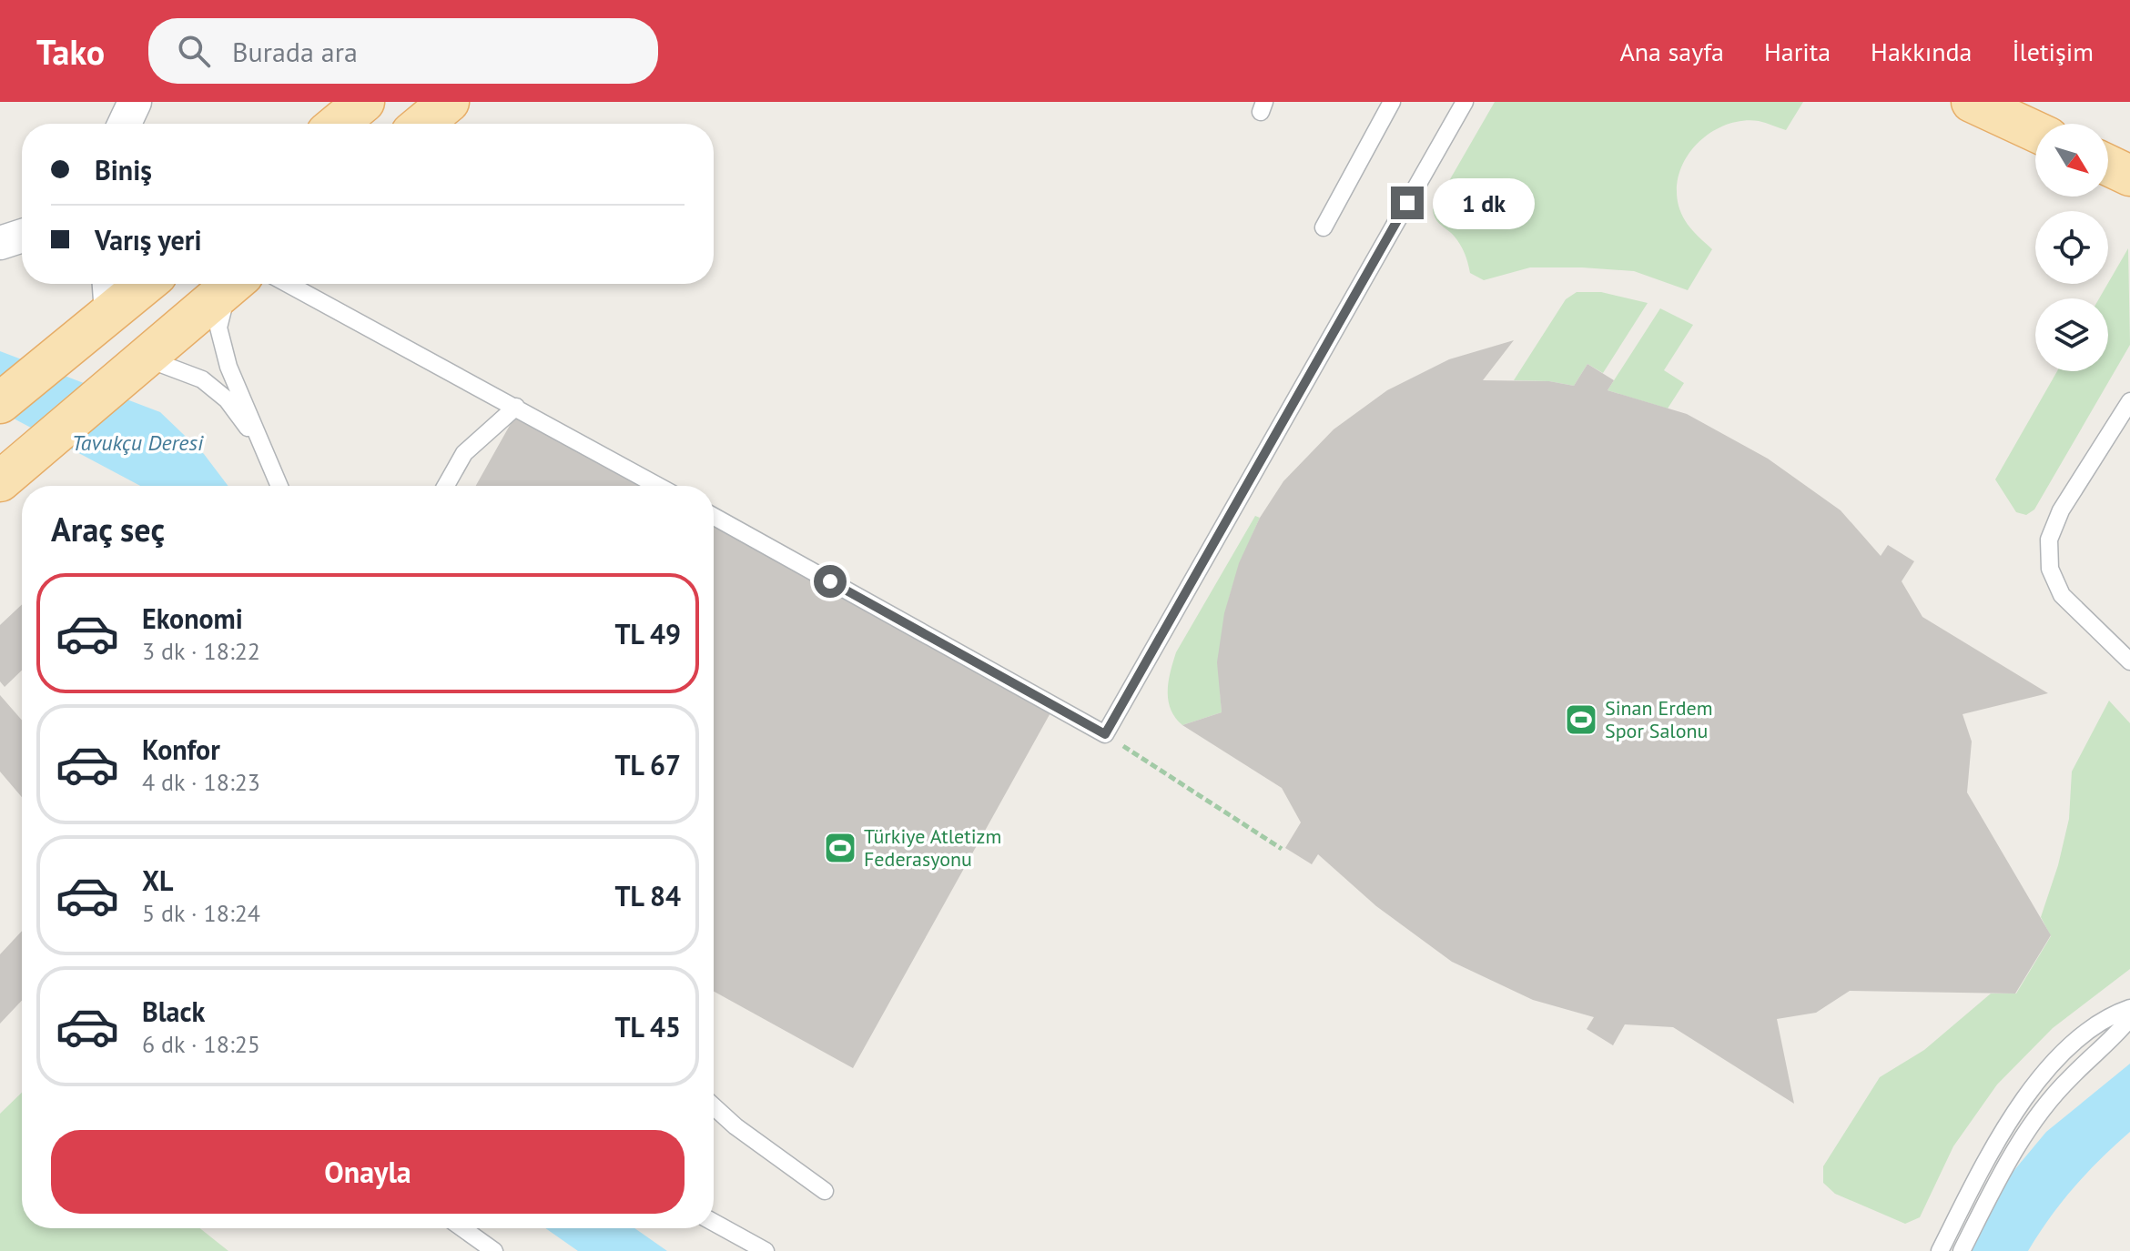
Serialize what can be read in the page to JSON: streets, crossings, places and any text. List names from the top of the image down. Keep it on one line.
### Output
{"water":["Tavukçu Deresi"],"places":{"sports":["Sinan Erdem Spor Salonu","Türkiye Atletizm Federasyonu"]},"north":"bottom right","page":{"header":"Tako","search":"Burada ara","nav":["Ana sayfa","Harita","Hakkında","İletişim"],"banner":["Biniş","Varış yeri"],"bubble":"1 dk","heading":"Araç seç","list":[{"name":"Ekonomi","note":"3 dk · 18:22","value":"TL 49"},{"name":"Konfor","note":"4 dk · 18:23","value":"TL 67"},{"name":"XL","note":"5 dk · 18:24","value":"TL 84"},{"name":"Black","note":"6 dk · 18:25","value":"TL 45"}],"buttons":"Onayla"}}
